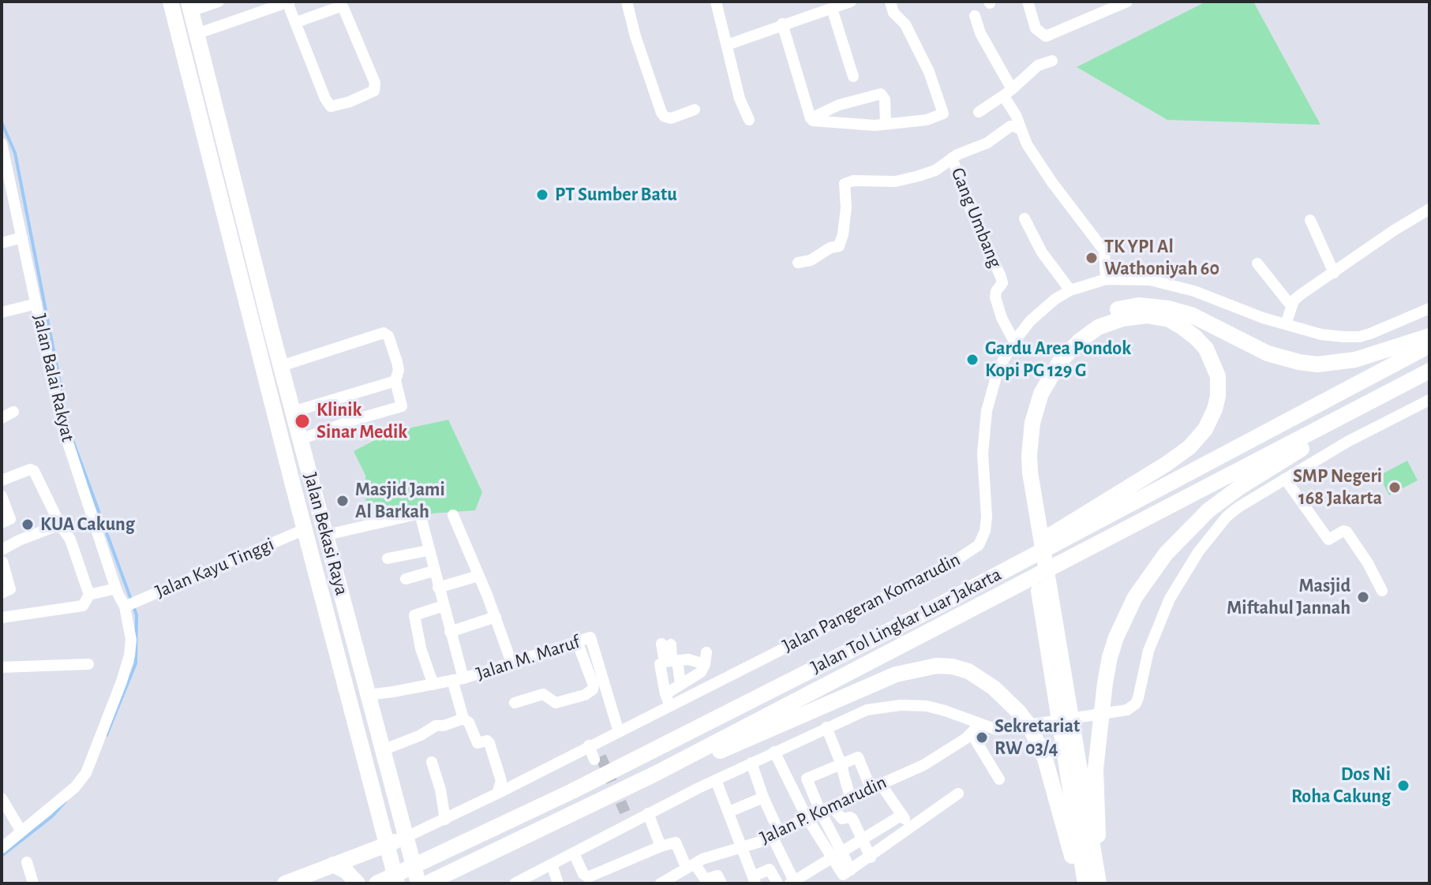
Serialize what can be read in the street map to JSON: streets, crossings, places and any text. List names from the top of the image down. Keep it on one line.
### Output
{"streets":{"highway":["Jalan Bekasi Raya","Jalan Tol Lingkar Luar Jakarta"],"street":["Gang Umbang","Jalan Balai Rakyat","Jalan Kayu Tinggi","Jalan Pangeran Komarudin","Jalan M. Maruf","Jalan P. Komarudin"]},"crossings":[["Gang Umbang","Jalan Pangeran Komarudin"],["Jalan Balai Rakyat","Jalan Kayu Tinggi"],["Jalan Bekasi Raya","Jalan Kayu Tinggi"],["Jalan Bekasi Raya","Jalan Pangeran Komarudin"],["Jalan Bekasi Raya","Jalan M. Maruf"],["Jalan Pangeran Komarudin","Jalan M. Maruf"]],"places":["PT Sumber Batu","TK YPI Al Wathoniyah 60","Gardu Area Pondok Kopi PG 129 G","Klinik Sinar Medik","SMP Negeri 168 Jakarta","Masjid Jami Al Barkah","KUA Cakung","Masjid Miftahul Jannah","Sekretariat RW 03/4","Dos Ni Roha Cakung"]}
